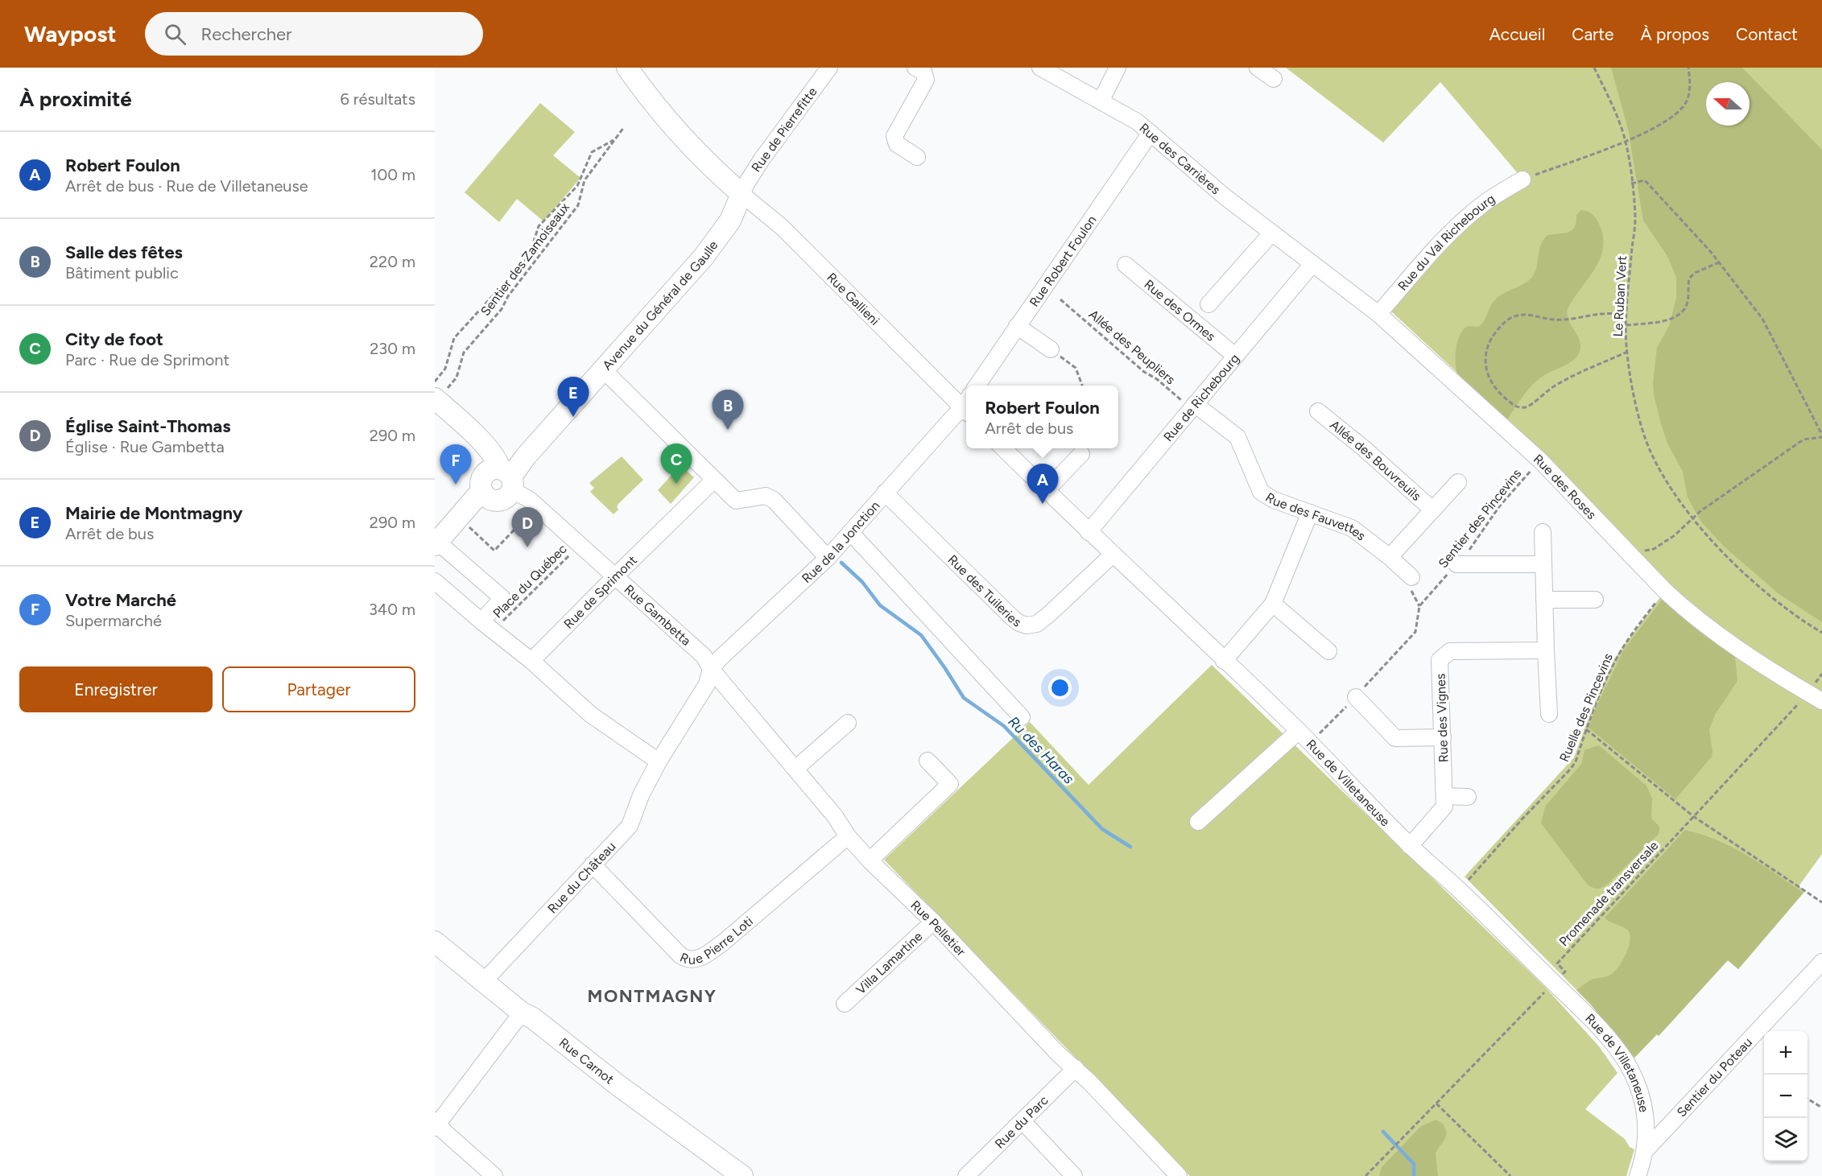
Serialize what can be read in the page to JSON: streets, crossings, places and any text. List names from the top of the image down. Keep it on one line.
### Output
{"streets":{"main road":["Avenue du Général de Gaulle","Rue Carnot"],"street":["Rue de Pierrefitte","Rue des Carrières","Rue du Val Richebourg","Rue Robert Foulon","Rue Gallieni","Rue des Ormes","Rue de Richebourg","Allée des Bouvreuils","Rue des Roses","Rue des Fauvettes","Rue de la Jonction","Rue des Tuileries","Rue de Sprimont","Rue Gambetta","Rue des Vignes","Rue de Villetaneuse","Rue du Château","Rue Pelletier","Rue Pierre Loti","Villa Lamartine","Sentier du Poteau","Rue du Parc"],"path":["Sentier des Zamoiseaux","Le Ruban Vert","Allée des Peupliers","Sentier des Pincevins","Place du Québec","Ruelle des Pincevins","Promenade transversale"]},"crossings":[["Rue de Pierrefitte","Rue Gallieni"],["Rue de Pierrefitte","Avenue du Général de Gaulle"],["Rue des Carrières","Rue Robert Foulon"],["Rue des Carrières","Rue de Richebourg"],["Rue des Carrières","Rue des Roses"],["Rue du Val Richebourg","Rue des Roses"],["Rue Gallieni","Avenue du Général de Gaulle"],["Avenue du Général de Gaulle","Rue Gambetta"],["Rue des Ormes","Rue de Richebourg"],["Allée des Peupliers","Rue de Richebourg"],["Allée des Peupliers","Rue des Fauvettes"],["Rue de Richebourg","Rue des Roses"],["Rue de Richebourg","Rue des Fauvettes"],["Rue de Richebourg","Rue de Villetaneuse"],["Allée des Bouvreuils","Rue des Fauvettes"],["Rue des Roses","Sentier des Pincevins"],["Rue des Roses","Ruelle des Pincevins"],["Rue des Roses","Promenade transversale"],["Sentier des Pincevins","Rue de Villetaneuse"],["Rue de la Jonction","Rue des Tuileries"],["Rue de la Jonction","Rue Gambetta"],["Rue de la Jonction","Rue du Château"],["Rue de la Jonction","Rue Pelletier"],["Place du Québec","Rue Gambetta"],["Rue des Tuileries","Rue de Villetaneuse"],["Rue de Sprimont","Rue Gambetta"],["Rue Gambetta","Rue du Château"],["Rue Gambetta","Rue Pelletier"],["Ruelle des Pincevins","Rue de Villetaneuse"],["Rue des Vignes","Rue de Villetaneuse"],["Rue de Villetaneuse","Promenade transversale"],["Rue de Villetaneuse","Sentier du Poteau"],["Rue du Château","Rue Pelletier"],["Rue du Château","Rue Pierre Loti"],["Rue du Château","Rue Carnot"],["Rue Pelletier","Rue Pierre Loti"],["Rue Pelletier","Villa Lamartine"],["Rue Pelletier","Rue du Parc"]],"districts":["MONTMAGNY"],"water":["Ru des Haras"],"north":"left","page":{"header":"Waypost","search":"Rechercher","nav":["Accueil","Carte","À propos","Contact"],"heading":["À proximité","6 résultats"],"list":[{"mark":"A","name":"Robert Foulon","note":"Arrêt de bus · Rue de Villetaneuse","value":"100 m"},{"mark":"B","name":"Salle des fêtes","note":"Bâtiment public","value":"220 m"},{"mark":"C","name":"City de foot","note":"Parc · Rue de Sprimont","value":"230 m"},{"mark":"D","name":"Église Saint-Thomas","note":"Église · Rue Gambetta","value":"290 m"},{"mark":"E","name":"Mairie de Montmagny","note":"Arrêt de bus","value":"290 m"},{"mark":"F","name":"Votre Marché","note":"Supermarché","value":"340 m"}],"pins":["E","B","C","F","A","D"],"popup":["Robert Foulon","Arrêt de bus"],"buttons":["Enregistrer","Partager"],"map_buttons":["+","−"]}}
